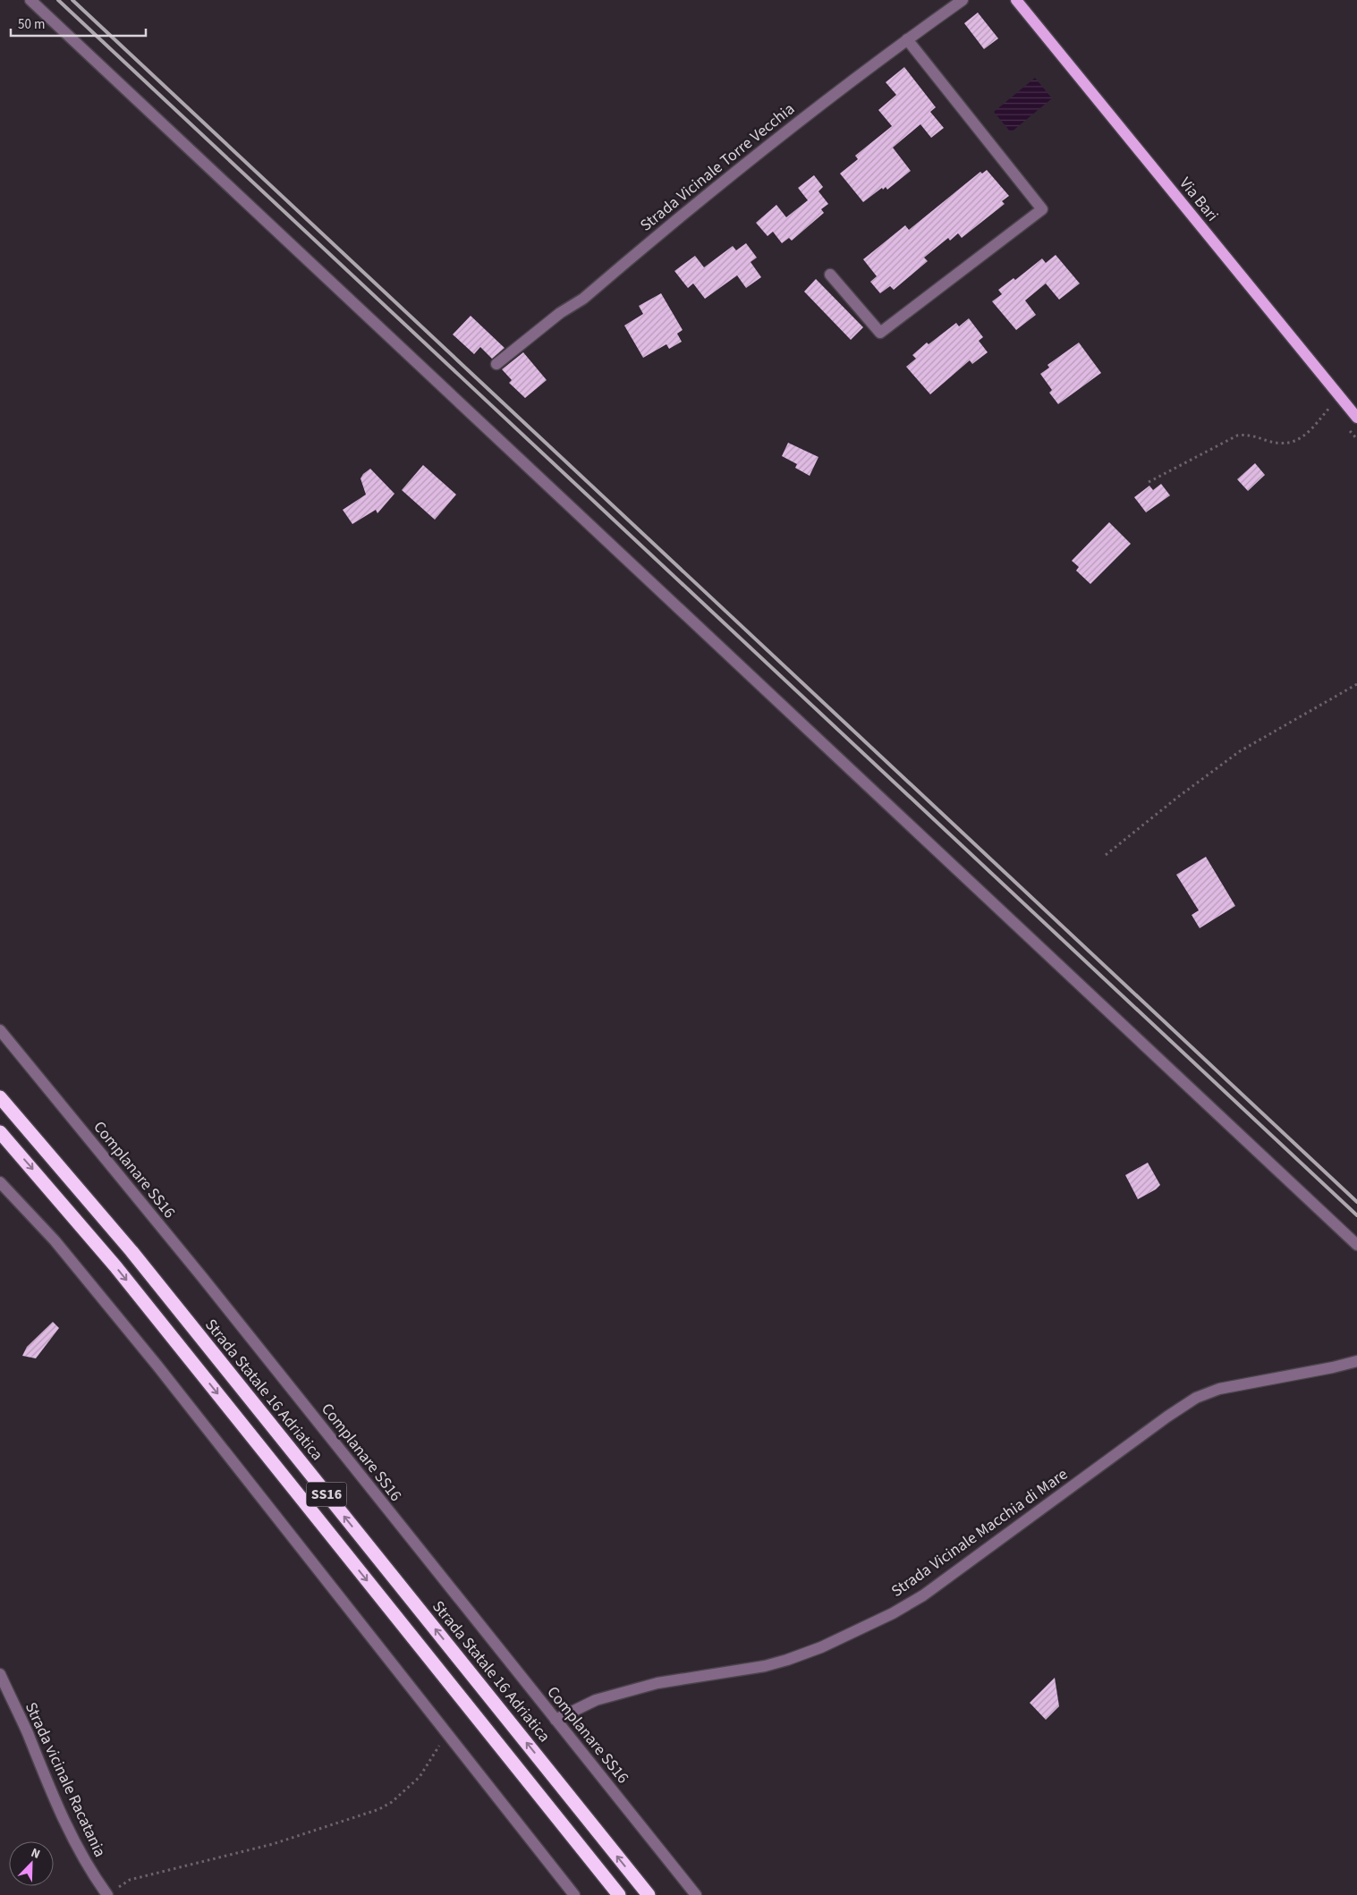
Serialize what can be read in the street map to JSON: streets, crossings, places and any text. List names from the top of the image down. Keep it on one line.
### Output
{"streets":{"highway":["Strada Statale 16 Adriatica","SS16"],"main road":["Via Bari"],"street":["Strada Vicinale Torre Vecchia","Complanare SS16","Strada Vicinale Macchia di Mare","Strada vicinale Racatania"]},"crossings":[["Complanare SS16","Strada Vicinale Macchia di Mare"]],"scale_bar":"50 m","north":"top right"}
